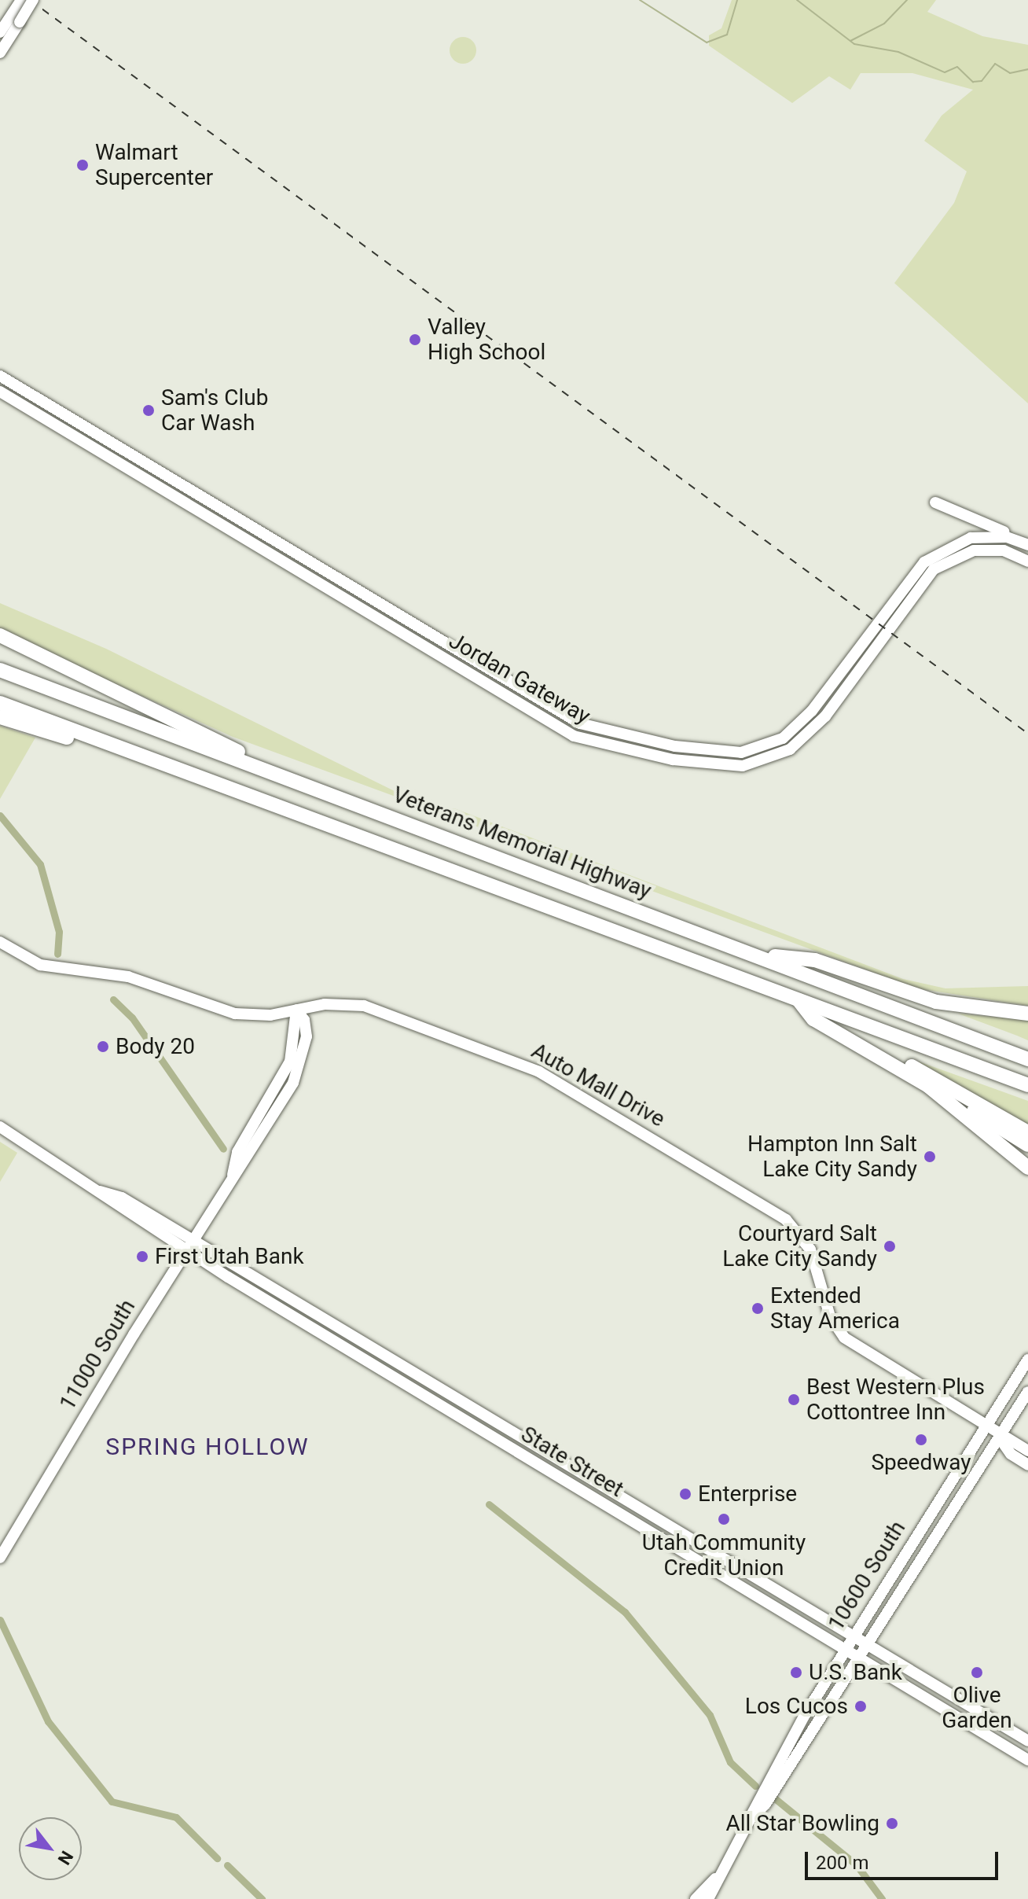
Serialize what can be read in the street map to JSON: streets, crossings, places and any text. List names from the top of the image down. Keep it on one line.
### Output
{"streets":{"highway":["Veterans Memorial Highway"],"main road":["Jordan Gateway","Auto Mall Drive","11000 South","State Street","10600 South"]},"crossings":[["Auto Mall Drive","11000 South"],["Auto Mall Drive","10600 South"],["11000 South","State Street"],["State Street","10600 South"]],"districts":["SPRING HOLLOW"],"places":["Walmart Supercenter","Valley High School","Sam's Club Car Wash","Body 20","Hampton Inn Salt Lake City Sandy","Courtyard Salt Lake City Sandy","First Utah Bank","Extended Stay America","Best Western Plus Cottontree Inn","Speedway","Enterprise","Utah Community Credit Union","U.S. Bank","Olive Garden","Los Cucos","All Star Bowling"],"scale_bar":"200 m","north":"bottom right"}
